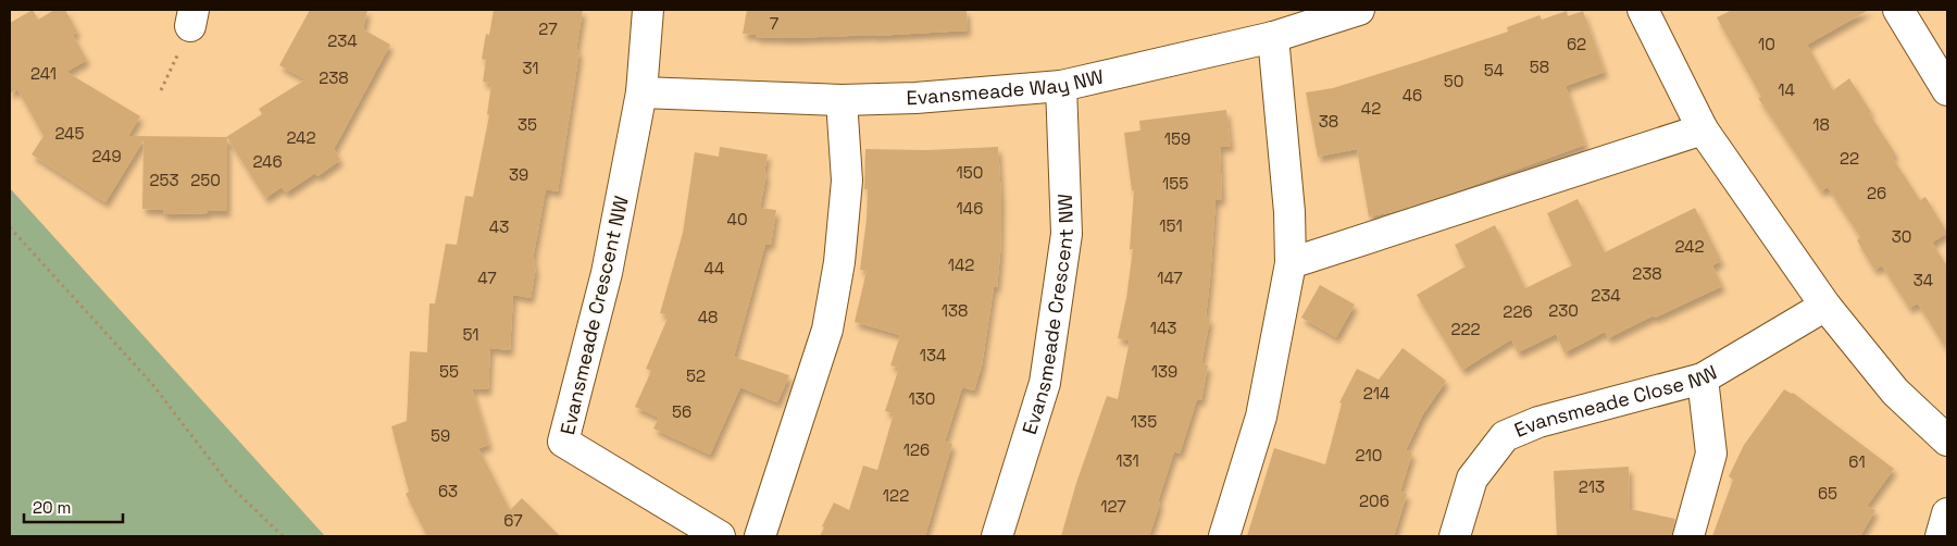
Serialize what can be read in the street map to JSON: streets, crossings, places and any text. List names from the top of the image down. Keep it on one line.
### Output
{"streets":{"street":["Evansmeade Way NW","Evansmeade Crescent NW","Evansmeade Close NW"]},"crossings":[["Evansmeade Way NW","Evansmeade Crescent NW"]],"house_numbers":["7","27","234","62","10","58","31","54","241","238","50","14","46","42","38","35","18","245","242","159","249","22","246","150","39","253","250","155","26","146","40","151","43","30","242","142","44","238","47","147","34","234","138","230","226","48","143","222","51","134","55","139","52","214","130","56","135","59","126","210","131","61","213","63","65","122","206","127","67"],"scale_bar":"20 m"}
